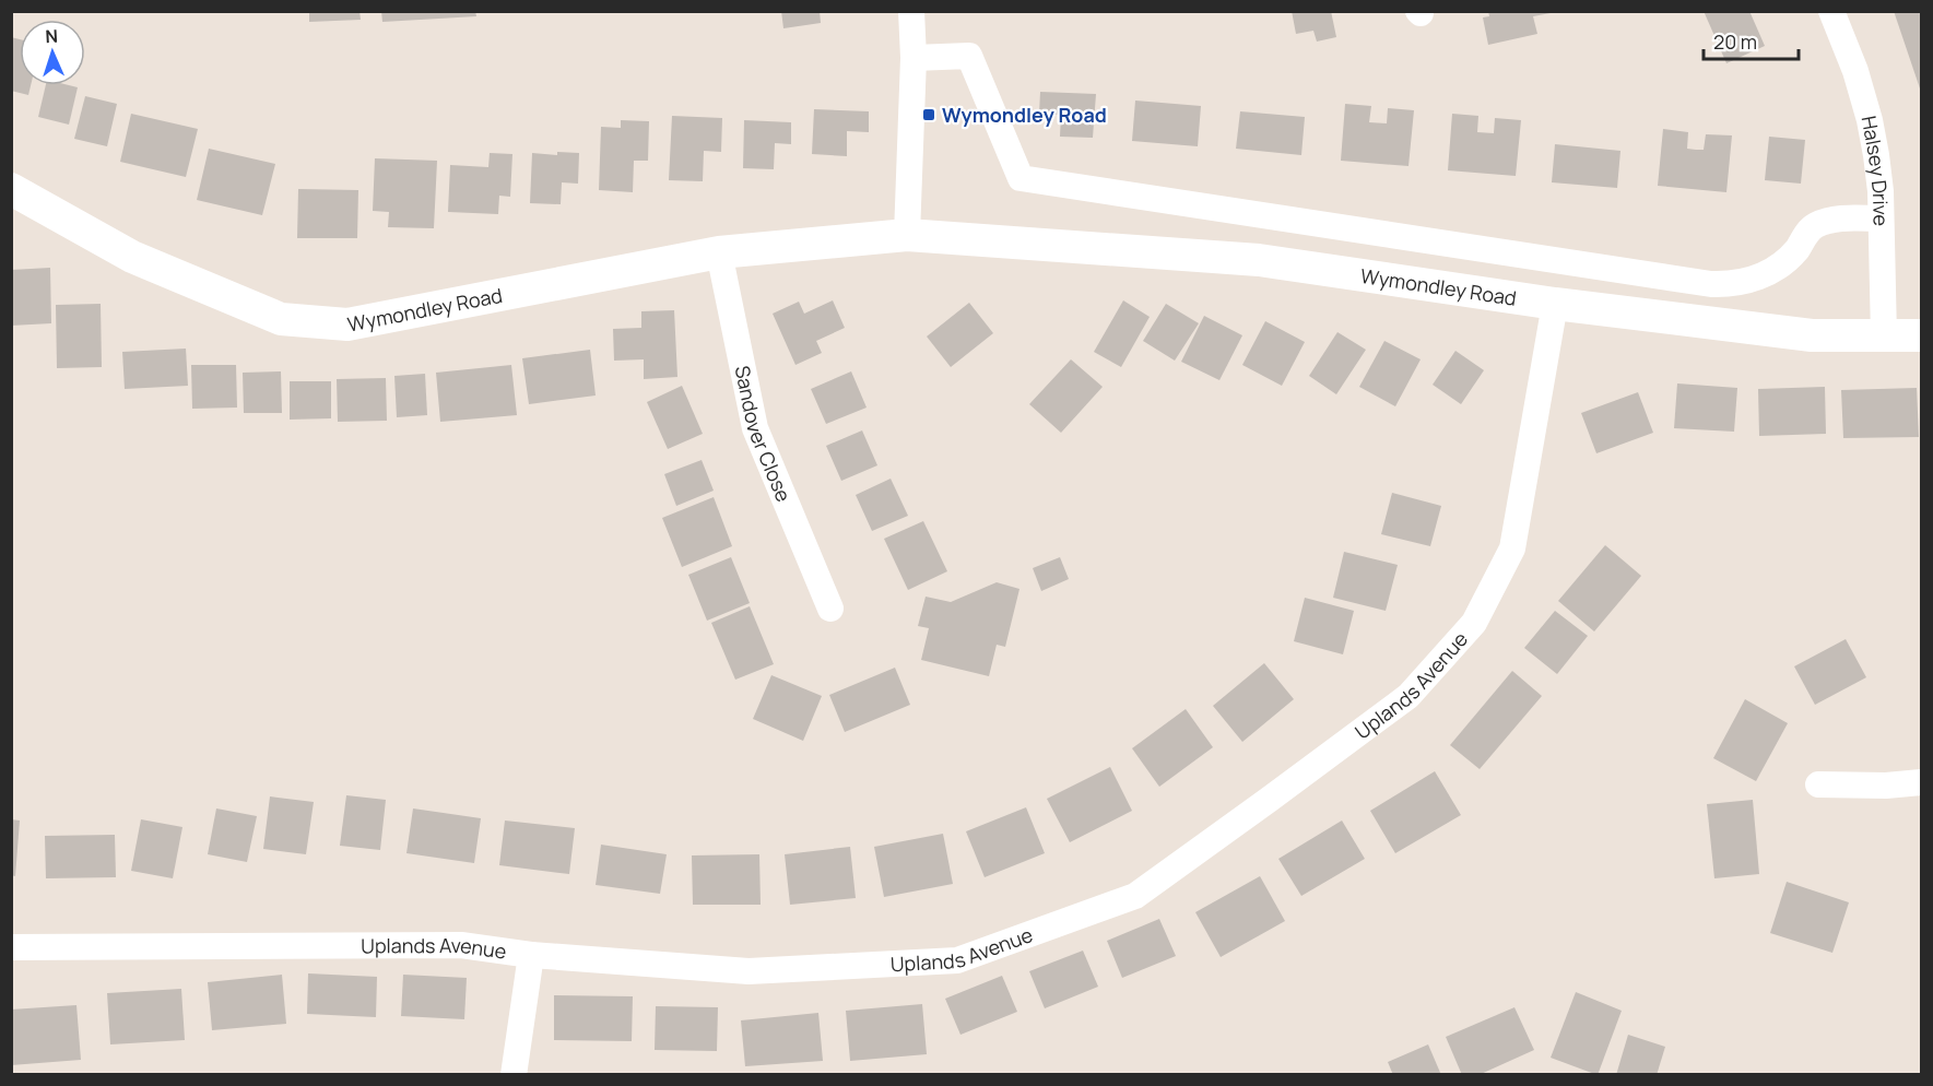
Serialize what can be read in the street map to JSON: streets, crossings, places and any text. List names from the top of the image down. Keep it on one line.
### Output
{"streets":{"street":["Halsey Drive","Wymondley Road","Sandover Close","Uplands Avenue"]},"crossings":[["Halsey Drive","Wymondley Road"],["Wymondley Road","Sandover Close"],["Wymondley Road","Uplands Avenue"]],"places":{"transit":["Wymondley Road"]},"scale_bar":"20 m","north":"top"}
